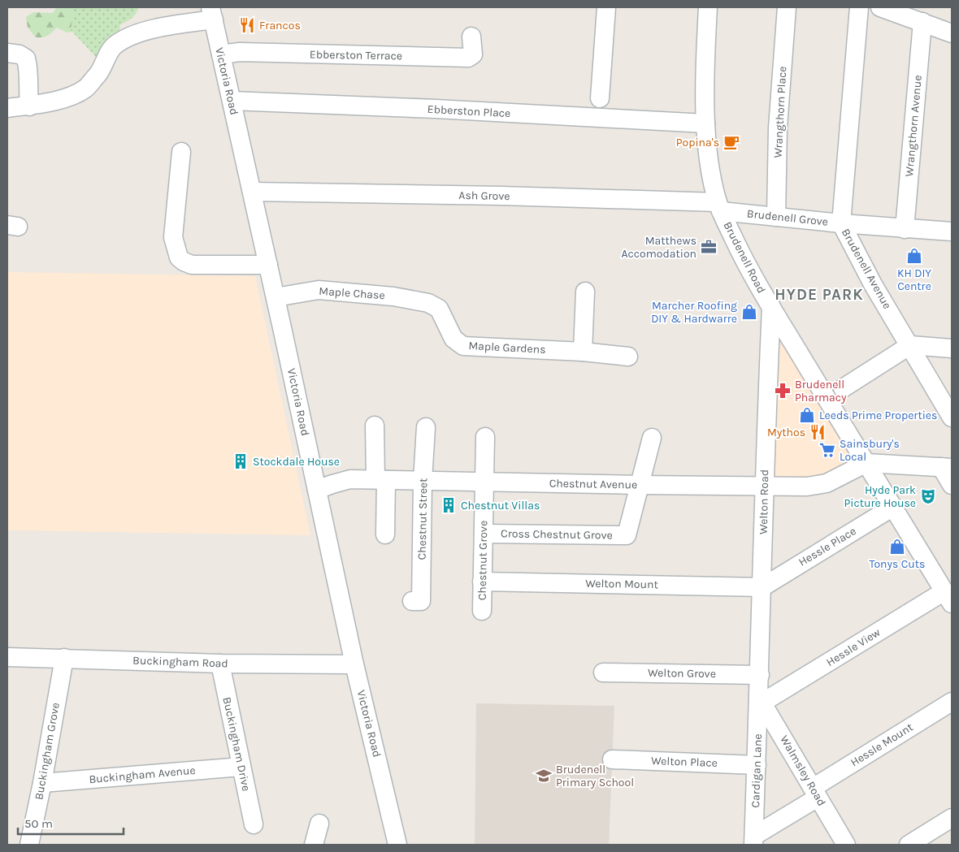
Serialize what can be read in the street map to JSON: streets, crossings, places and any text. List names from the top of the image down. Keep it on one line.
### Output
{"streets":{"street":["Ebberston Terrace","Victoria Road","Ebberston Place","Wrangthorn Place","Wrangthorn Avenue","Ash Grove","Brudenell Grove","Brudenell Road","Brudenell Avenue","Maple Chase","Maple Gardens","Chestnut Avenue","Welton Road","Chestnut Street","Cross Chestnut Grove","Hessle Place","Chestnut Grove","Welton Mount","Hessle View","Buckingham Road","Welton Grove","Buckingham Drive","Hessle Mount","Buckingham Grove","Welton Place","Cardigan Lane","Walmsley Road","Buckingham Avenue"]},"crossings":[["Ebberston Terrace","Victoria Road"],["Victoria Road","Ebberston Place"],["Victoria Road","Ash Grove"],["Victoria Road","Maple Chase"],["Victoria Road","Chestnut Avenue"],["Victoria Road","Buckingham Road"],["Ebberston Place","Brudenell Road"],["Wrangthorn Place","Brudenell Grove"],["Wrangthorn Avenue","Brudenell Grove"],["Ash Grove","Brudenell Grove"],["Ash Grove","Brudenell Road"],["Brudenell Grove","Brudenell Road"],["Brudenell Grove","Brudenell Avenue"],["Brudenell Road","Chestnut Avenue"],["Brudenell Road","Welton Road"],["Brudenell Road","Hessle Place"],["Brudenell Road","Hessle View"],["Maple Chase","Maple Gardens"],["Chestnut Avenue","Welton Road"],["Chestnut Avenue","Chestnut Street"],["Chestnut Avenue","Cross Chestnut Grove"],["Chestnut Avenue","Chestnut Grove"],["Welton Road","Hessle Place"],["Welton Road","Welton Mount"],["Welton Road","Hessle View"],["Welton Road","Welton Grove"],["Welton Road","Cardigan Lane"],["Welton Road","Walmsley Road"],["Cross Chestnut Grove","Chestnut Grove"],["Hessle Place","Welton Mount"],["Chestnut Grove","Welton Mount"],["Hessle View","Cardigan Lane"],["Hessle View","Walmsley Road"],["Buckingham Road","Buckingham Drive"],["Buckingham Road","Buckingham Grove"],["Buckingham Drive","Buckingham Avenue"],["Hessle Mount","Cardigan Lane"],["Hessle Mount","Walmsley Road"],["Buckingham Grove","Buckingham Avenue"],["Welton Place","Cardigan Lane"],["Cardigan Lane","Walmsley Road"]],"districts":["HYDE PARK"],"places":{"restaurant":["Francos","Mythos"],"cafe":["Popina's"],"office":["Matthews Accomodation"],"shop":["KH DIY Centre","Marcher Roofing DIY & Hardwarre","Leeds Prime Properties","Tonys Cuts"],"pharmacy":["Brudenell Pharmacy"],"supermarket":["Sainsbury's Local"],"building":["Stockdale House","Chestnut Villas"],"theatre":["Hyde Park Picture House"],"school or university":["Brudenell Primary School"]},"scale_bar":"50 m"}
